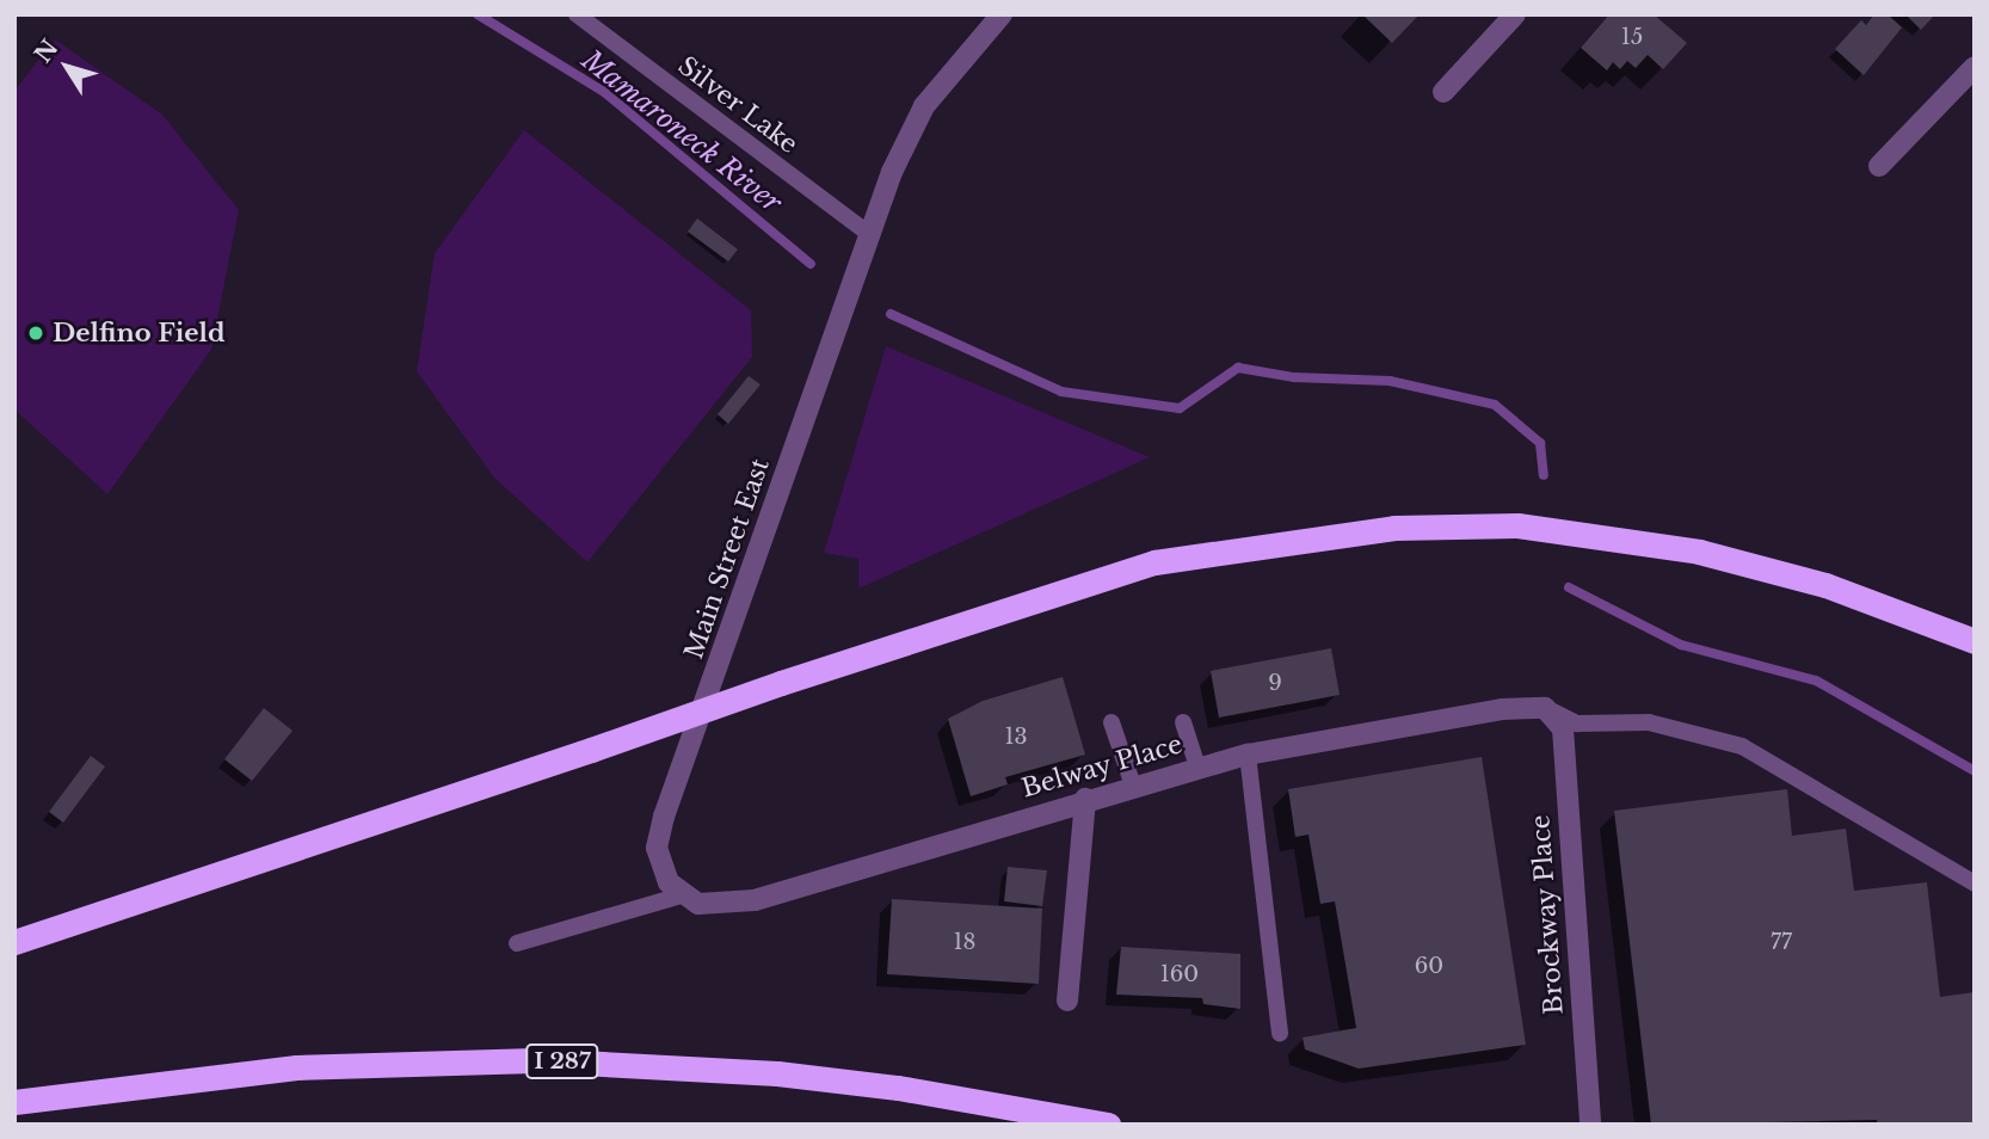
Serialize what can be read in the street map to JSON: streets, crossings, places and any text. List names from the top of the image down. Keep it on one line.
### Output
{"streets":{"highway":["I 287"],"street":["Main Street East","Belway Place","Brockway Place"],"lane":["Silver Lake"]},"crossings":[["Silver Lake","Main Street East"],["Main Street East","Belway Place"],["Belway Place","Brockway Place"]],"water":["Mamaroneck River"],"places":["Delfino Field"],"house_numbers":["15","9","13","18","77","60","160"],"north":"top left"}
